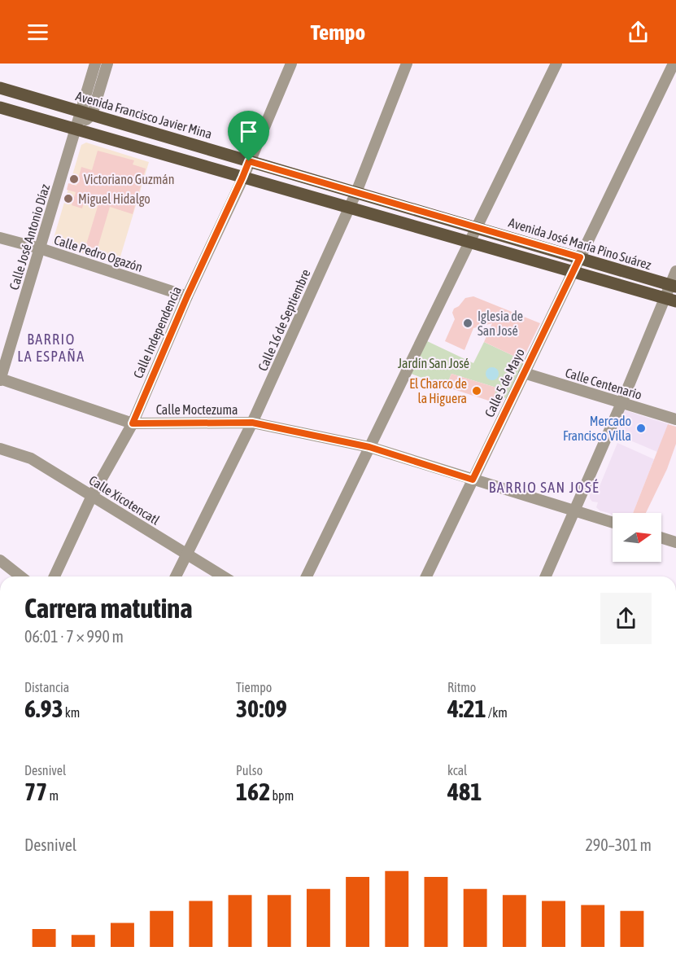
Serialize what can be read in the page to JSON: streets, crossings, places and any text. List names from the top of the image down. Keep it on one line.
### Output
{"streets":{"main road":["Avenida Francisco Javier Mina","Avenida José María Pino Suárez"],"street":["Calle José Antonio Díaz","Calle Pedro Ogazón","Calle 16 de Septiembre","Calle Independencia","Calle 5 de Mayo","Calle Centenario","Calle Moctezuma","Calle Xicotencatl"]},"crossings":[["Avenida Francisco Javier Mina","Calle José Antonio Díaz"],["Avenida Francisco Javier Mina","Avenida José María Pino Suárez"],["Avenida Francisco Javier Mina","Calle 16 de Septiembre"],["Avenida Francisco Javier Mina","Calle Independencia"],["Calle José Antonio Díaz","Calle Pedro Ogazón"],["Calle José Antonio Díaz","Calle Moctezuma"],["Avenida José María Pino Suárez","Calle 5 de Mayo"],["Calle Pedro Ogazón","Calle Independencia"],["Calle 16 de Septiembre","Calle Moctezuma"],["Calle 16 de Septiembre","Calle Xicotencatl"],["Calle Independencia","Calle Moctezuma"],["Calle Independencia","Calle Xicotencatl"],["Calle 5 de Mayo","Calle Centenario"],["Calle 5 de Mayo","Calle Moctezuma"]],"districts":["BARRIO LA ESPAÑA","BARRIO SAN JOSÉ"],"parks":["Jardín San José"],"places":["Victoriano Guzmán","Miguel Hidalgo","Iglesia de San José","El Charco de la Higuera","Mercado Francisco Villa"],"north":"right","page":{"header":"Tempo","heading":["Carrera matutina","06:01 · 7 × 990 m"],"stats":[["Distancia","6.93 km"],["Tiempo","30:09"],["Ritmo","4:21 /km"],["Desnivel","77 m"],["Pulso","162 bpm"],["kcal","481"]],"chart":["Desnivel","290–301 m"]}}
